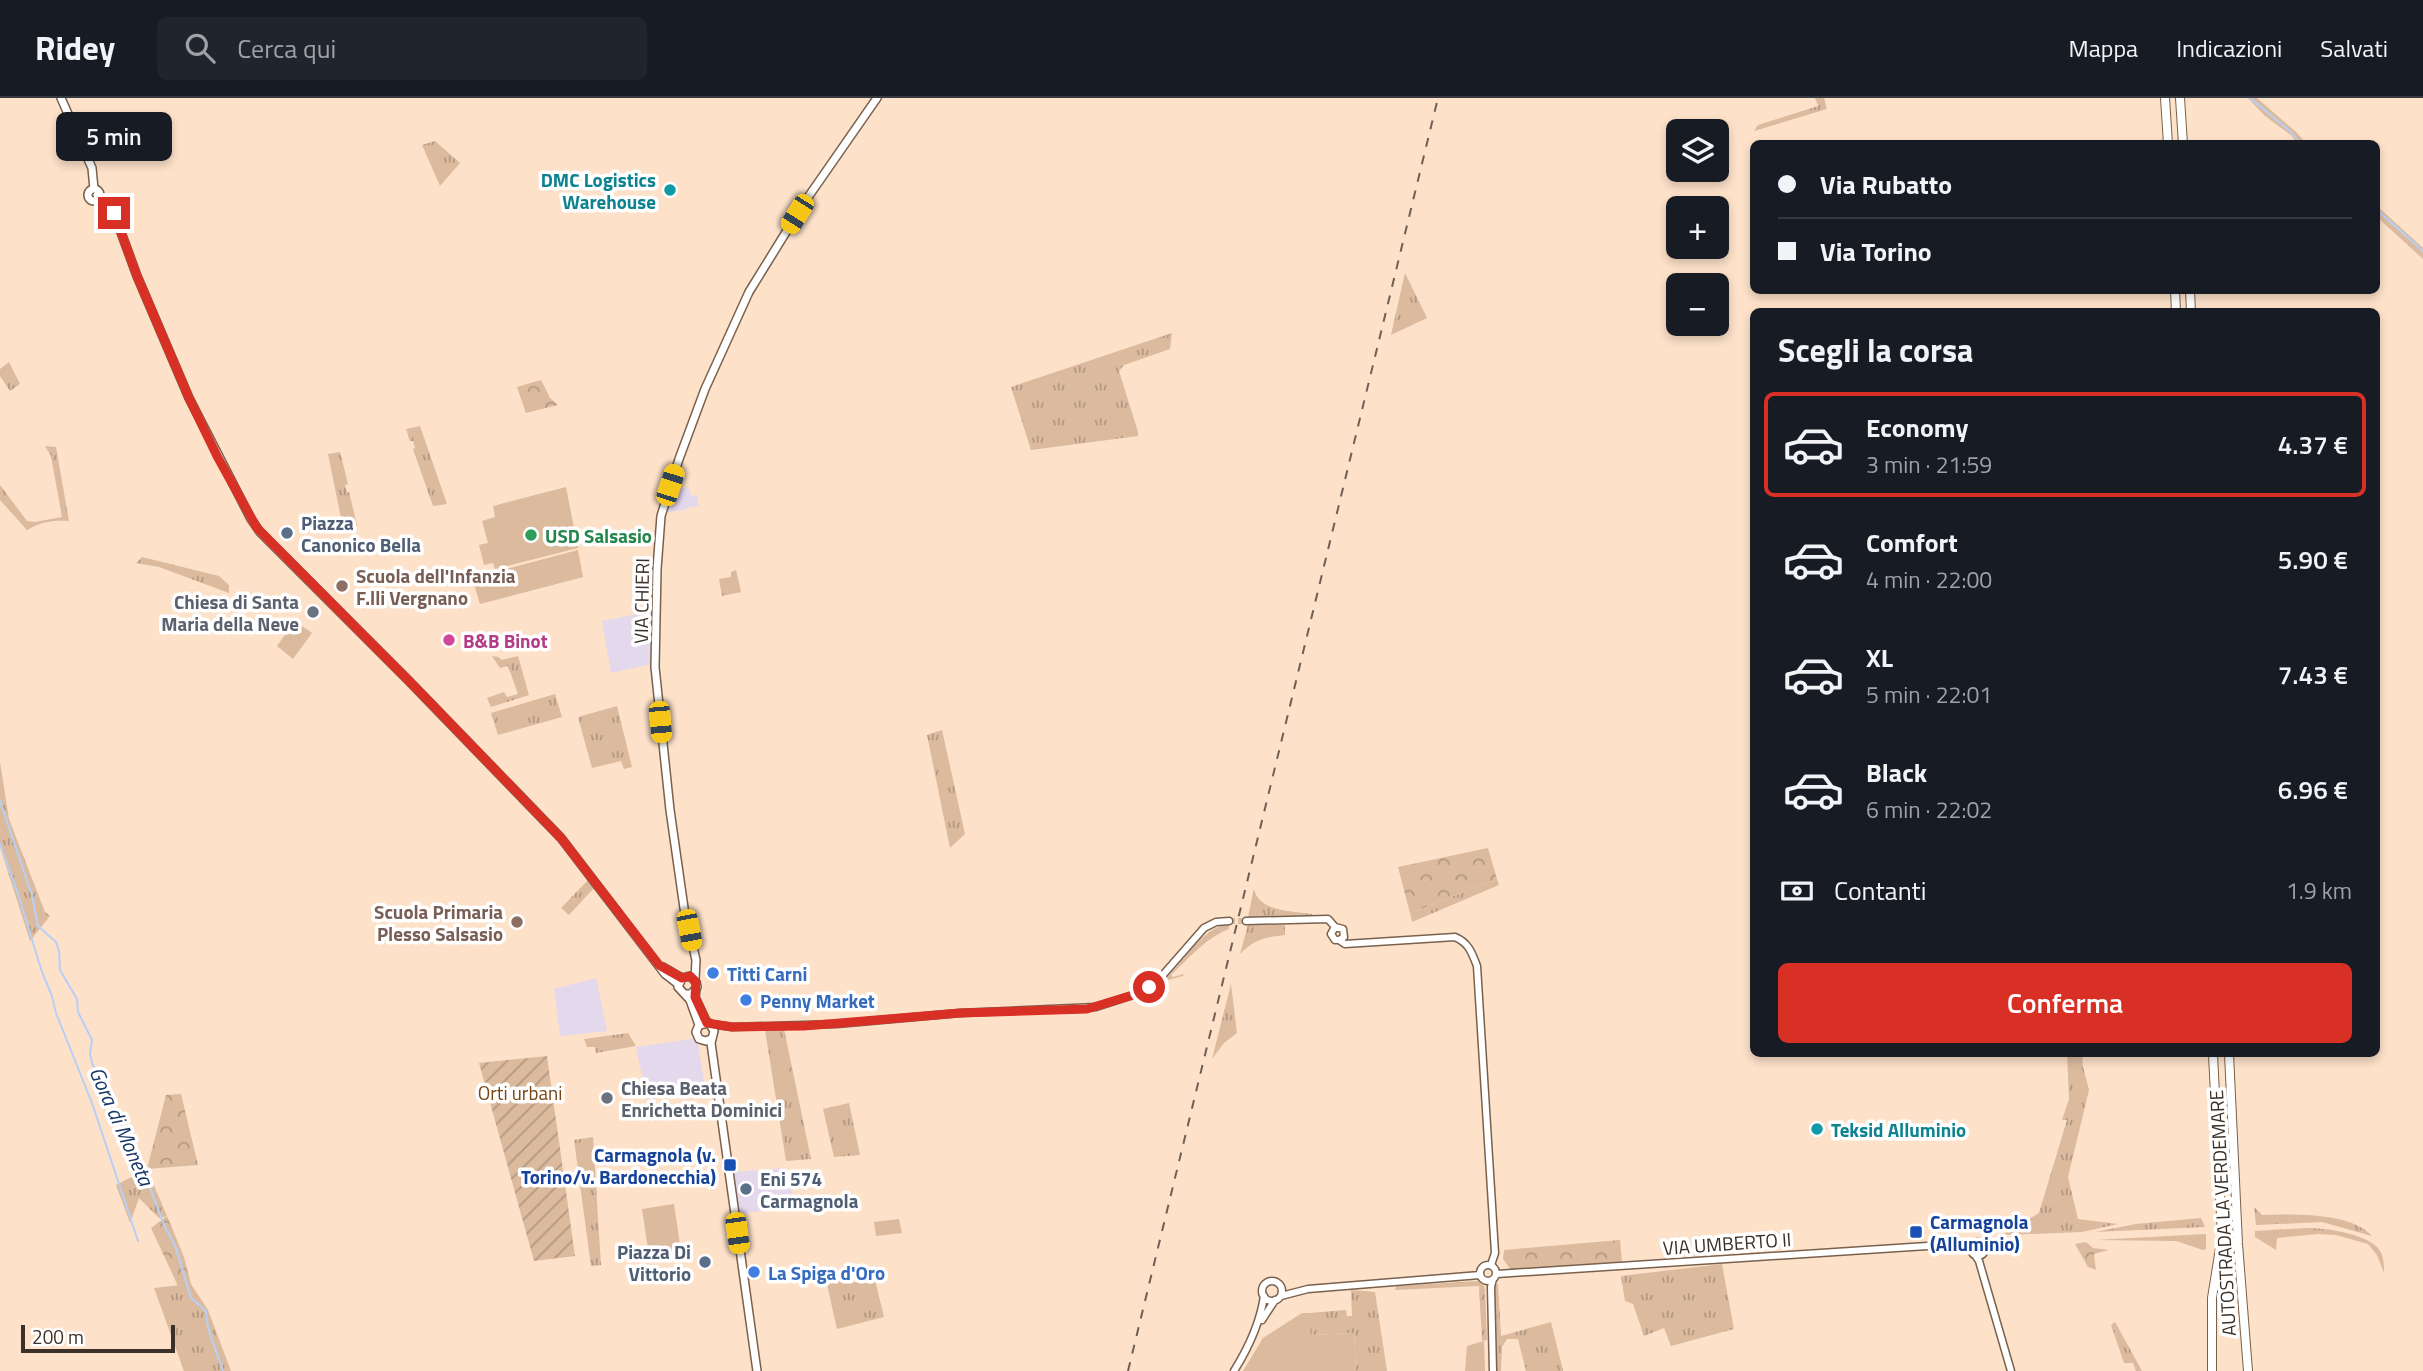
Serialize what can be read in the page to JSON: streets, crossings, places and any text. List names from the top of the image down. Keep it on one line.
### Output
{"streets":{"highway":["AUTOSTRADA LA VERDEMARE"],"main road":["VIA CHIERI"],"street":["VIA UMBERTO II"]},"water":["Gora di Moneta"],"parks":["Orti urbani"],"places":{"other":["DMC Logistics Warehouse","Piazza Canonico Bella","USD Salsasio","Scuola dell'Infanzia F.lli Vergnano","Chiesa di Santa Maria della Neve","B&B Binot","Scuola Primaria Plesso Salsasio","Titti Carni","Penny Market","Chiesa Beata Enrichetta Dominici","Teksid Alluminio","Eni 574 Carmagnola","Piazza Di Vittorio","La Spiga d'Oro"],"transit":["Carmagnola (v. Torino/v. Bardonecchia)","Carmagnola (Alluminio)"]},"scale_bar":"200 m","page":{"header":"Ridey","search":"Cerca qui","nav":["Mappa","Indicazioni","Salvati"],"bubble":"5 min","map_buttons":["+","−"],"banner":["Via Rubatto","Via Torino"],"heading":"Scegli la corsa","list":[{"name":"Economy","note":"3 min · 21:59","value":"4.37 €"},{"name":"Comfort","note":"4 min · 22:00","value":"5.90 €"},{"name":"XL","note":"5 min · 22:01","value":"7.43 €"},{"name":"Black","note":"6 min · 22:02","value":"6.96 €"}],"pay":["Contanti","1.9 km"],"buttons":"Conferma","scale":"200 m"}}
